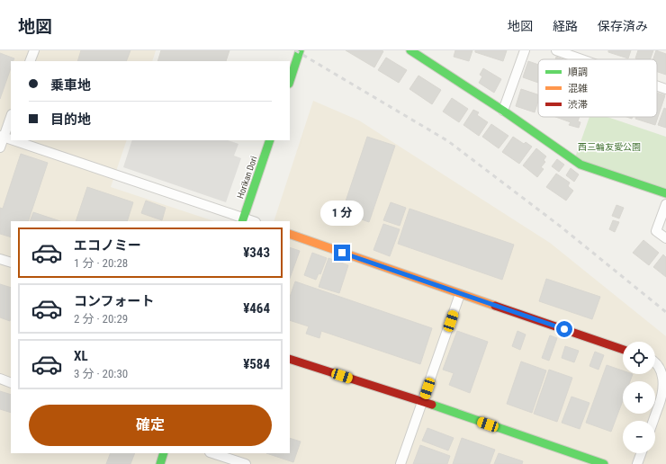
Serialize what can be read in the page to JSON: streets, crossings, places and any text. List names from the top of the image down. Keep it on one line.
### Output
{"streets":{"street":["Horikan Dori"]},"parks":["西三輪友愛公園"],"legend":["順調","混雑","渋滞"],"page":{"header":"地図","nav":["地図","経路","保存済み"],"banner":["乗車地","目的地"],"bubble":"1 分","list":[{"name":"エコノミー","note":"1 分 · 20:28","value":"¥343"},{"name":"コンフォート","note":"2 分 · 20:29","value":"¥464"},{"name":"XL","note":"3 分 · 20:30","value":"¥584"}],"map_buttons":["+","−"],"buttons":"確定"}}
